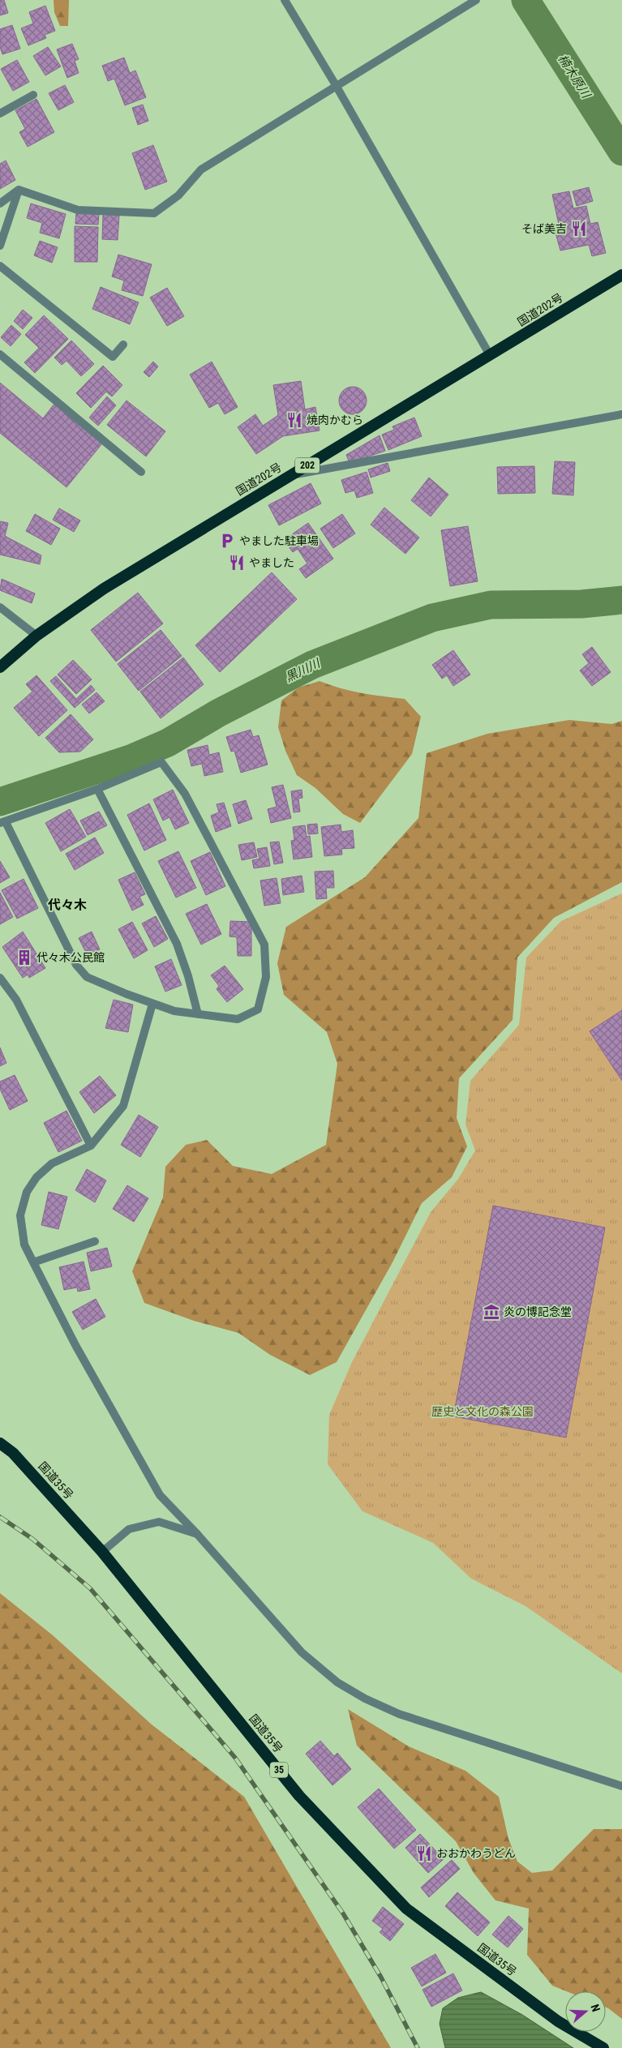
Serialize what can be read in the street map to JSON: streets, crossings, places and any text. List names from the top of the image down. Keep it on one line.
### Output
{"streets":{"highway":["国道202号","202","国道35号","35"]},"districts":["代々木"],"water":["楠木原川","黒川川"],"parks":["歴史と文化の森公園"],"places":{"restaurant":["そば美吉","焼肉かむら","やました","おおかわうどん"],"parking":["やました駐車場"],"building":["代々木公民館"],"museum":["炎の博記念堂"]},"north":"right"}
